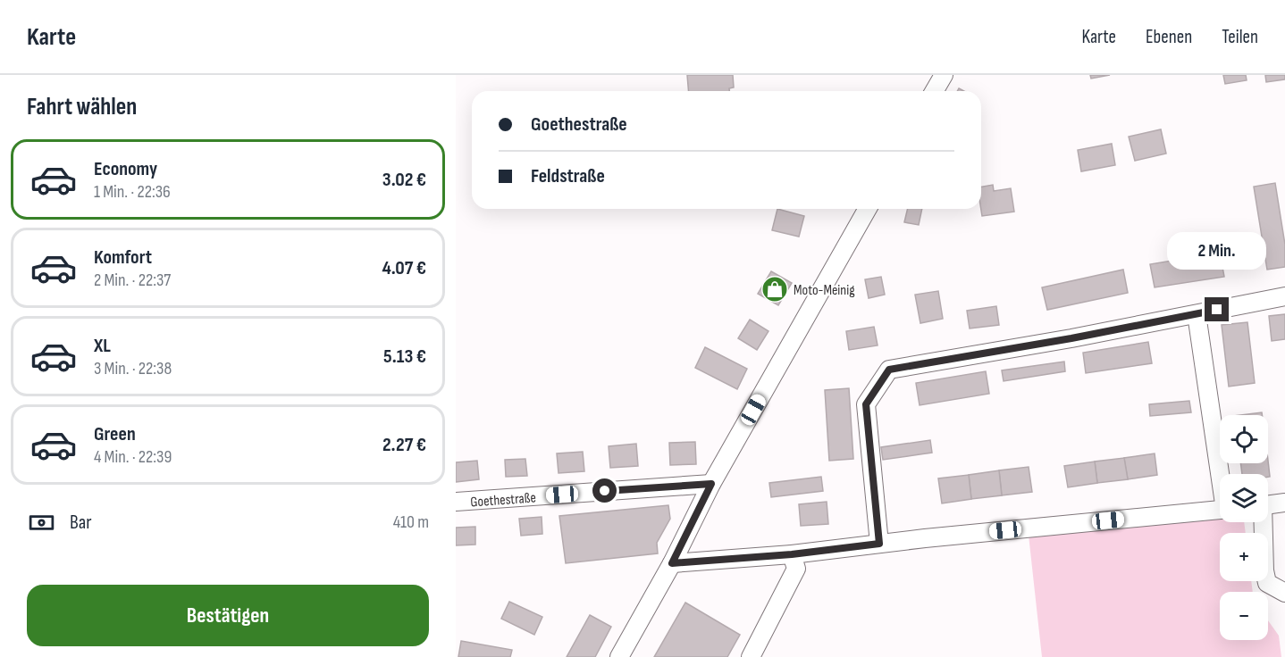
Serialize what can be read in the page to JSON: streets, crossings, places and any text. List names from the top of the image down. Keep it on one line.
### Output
{"streets":{"street":["Goethestraße"]},"places":{"shop":["Moto-Meinig"]},"page":{"header":"Karte","nav":["Karte","Ebenen","Teilen"],"heading":"Fahrt wählen","banner":["Goethestraße","Feldstraße"],"list":[{"name":"Economy","note":"1 Min. · 22:36","value":"3.02 €"},{"name":"Komfort","note":"2 Min. · 22:37","value":"4.07 €"},{"name":"XL","note":"3 Min. · 22:38","value":"5.13 €"},{"name":"Green","note":"4 Min. · 22:39","value":"2.27 €"}],"bubble":"2 Min.","map_buttons":["+","−"],"pay":["Bar","410 m"],"buttons":"Bestätigen"}}
